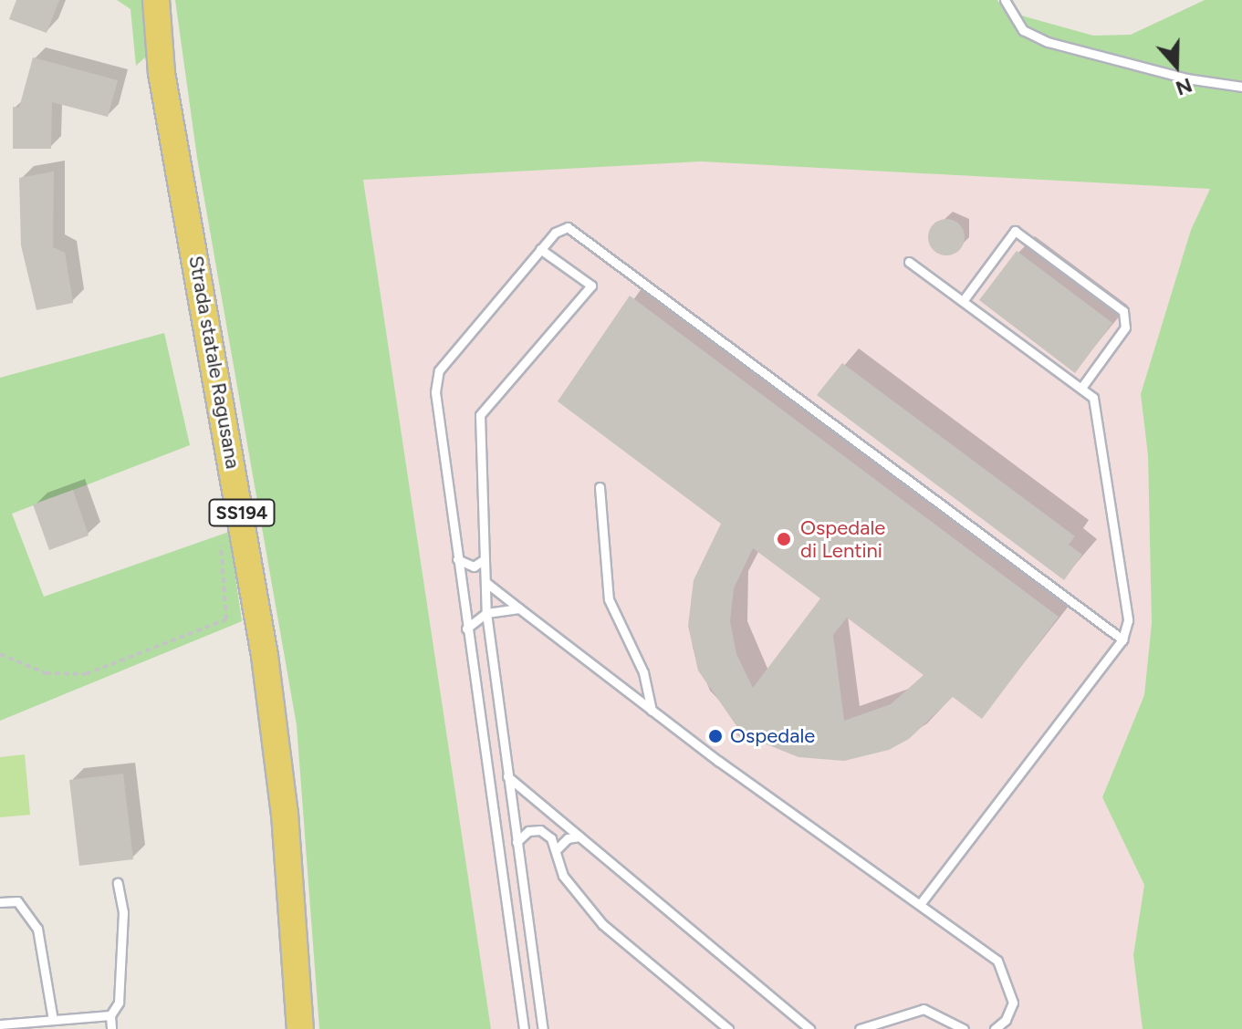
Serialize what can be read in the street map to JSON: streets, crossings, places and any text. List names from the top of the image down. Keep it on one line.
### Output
{"streets":{"main road":["Strada statale Ragusana","SS194"]},"places":["Ospedale di Lentini","Ospedale"],"north":"bottom"}
